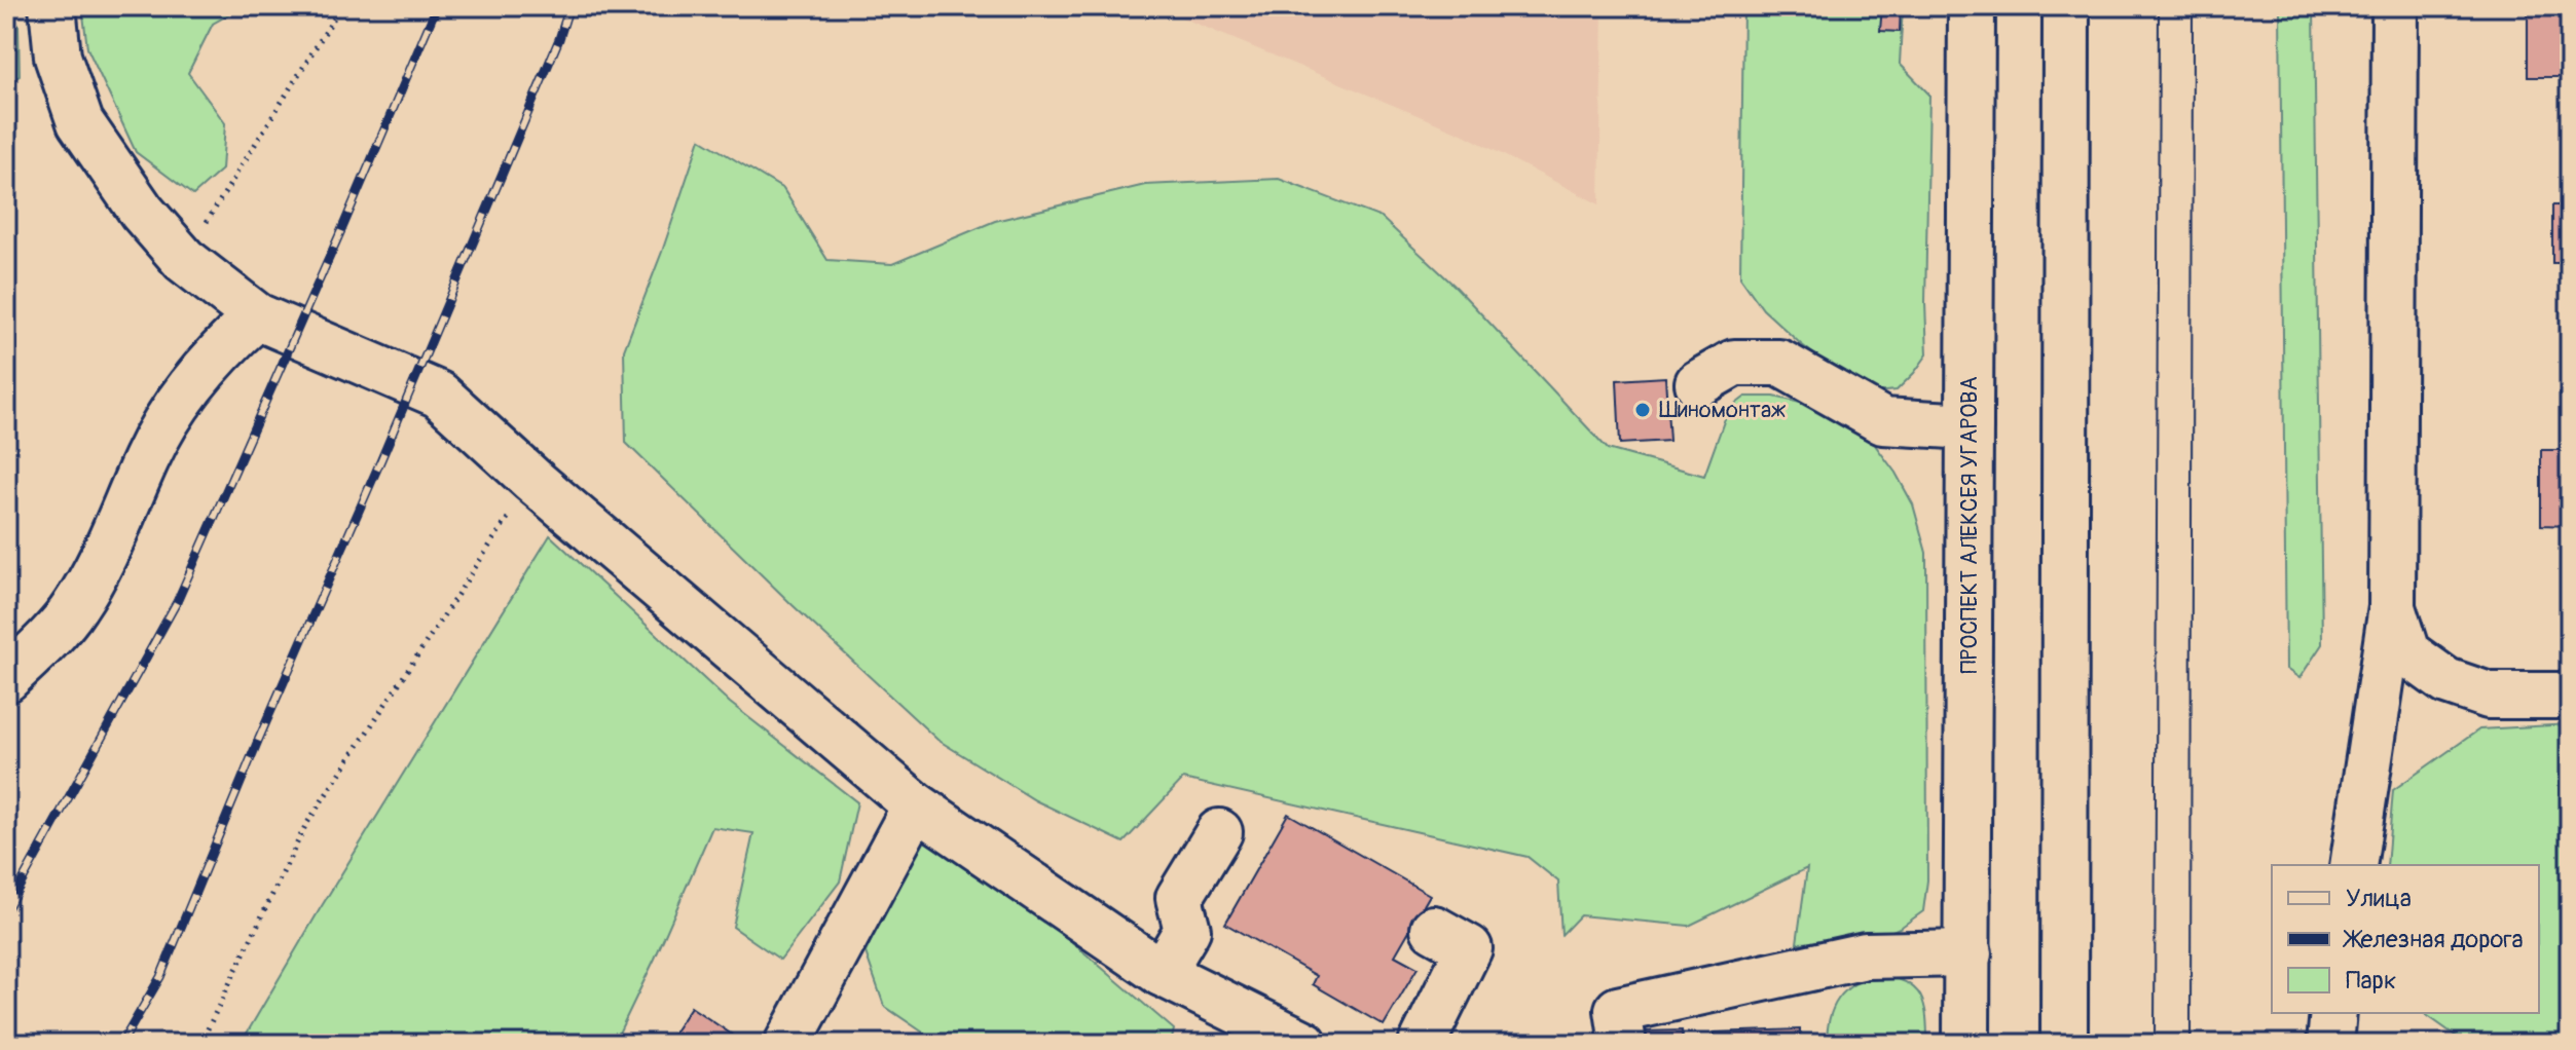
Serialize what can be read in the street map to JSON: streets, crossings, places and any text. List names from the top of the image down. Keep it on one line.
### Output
{"streets":{"street":["ПРОСПЕКТ АЛЕКСЕЯ УГАРОВА"]},"places":["Шиномонтаж"],"legend":["Улица","Железная дорога","Парк"]}
